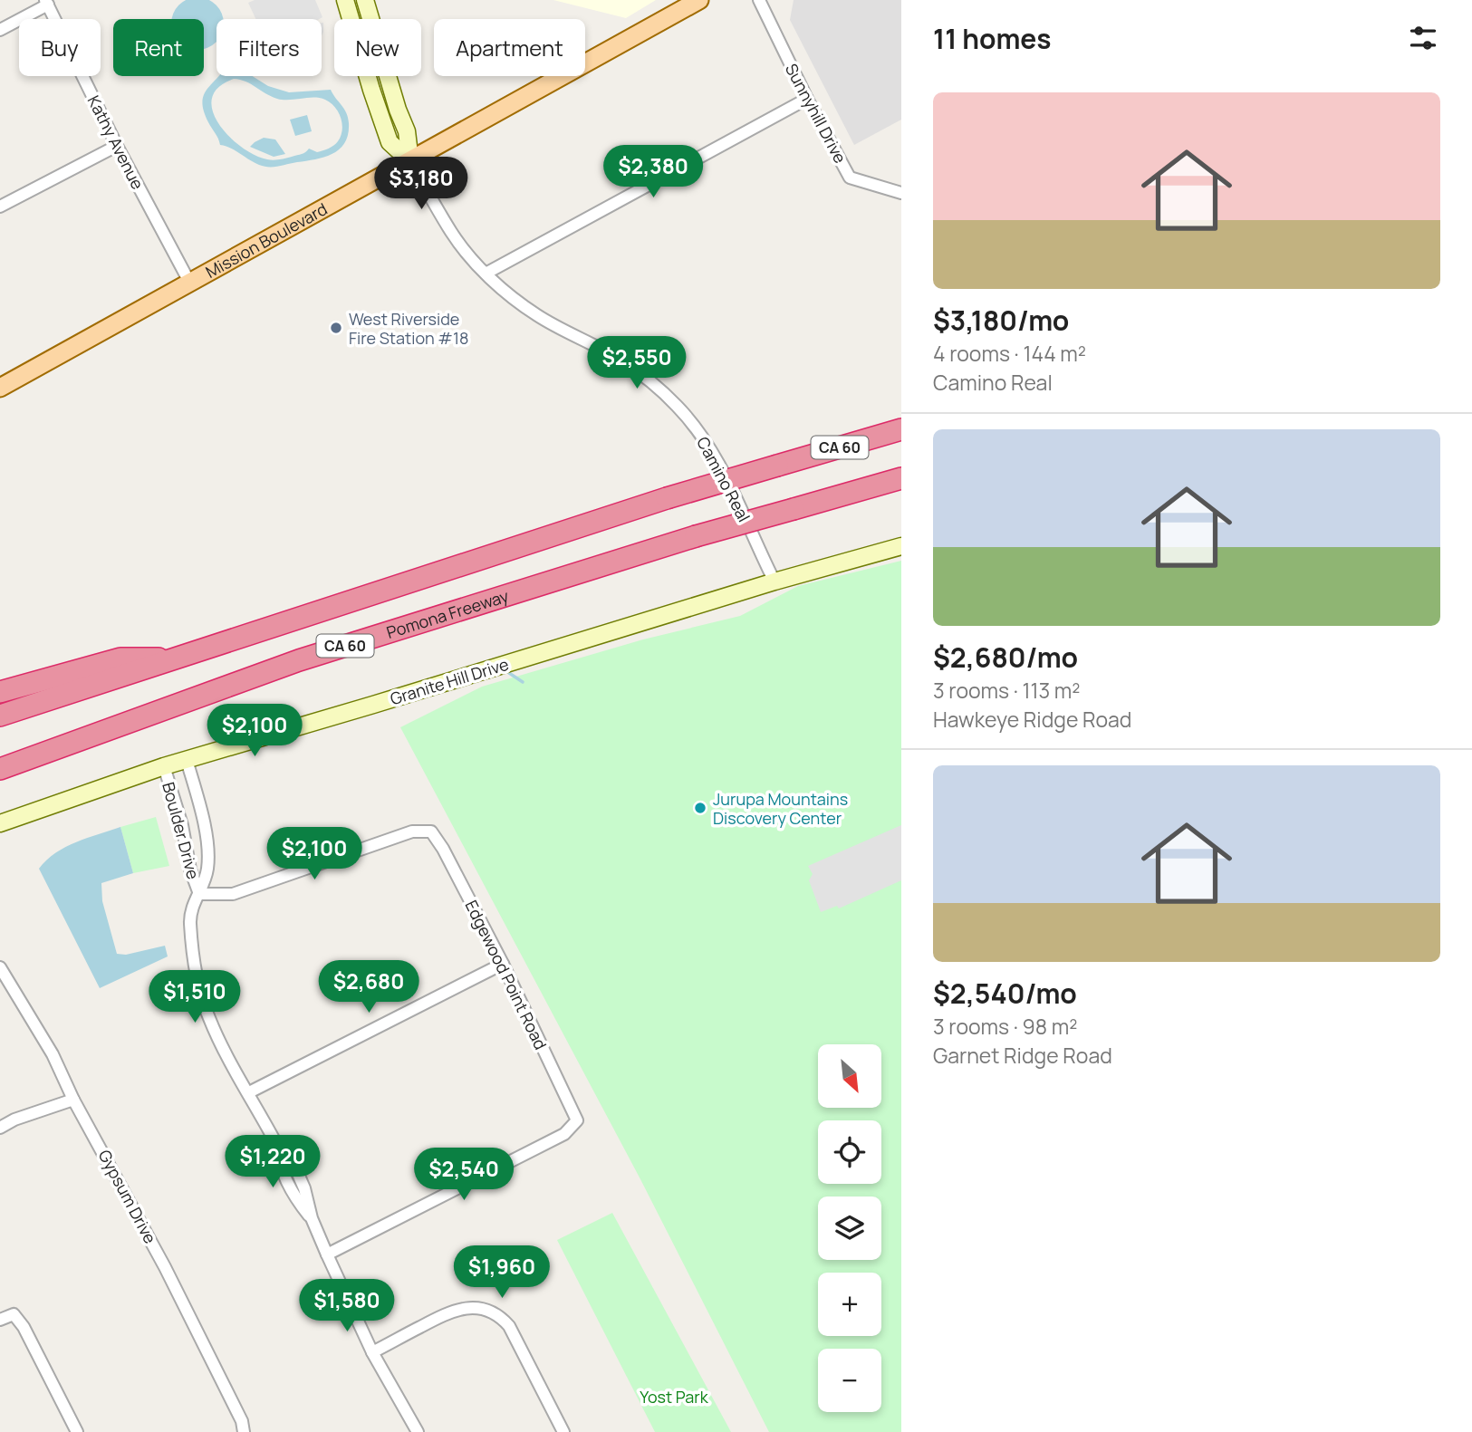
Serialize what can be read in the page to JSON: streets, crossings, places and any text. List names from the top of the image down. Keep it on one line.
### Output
{"streets":{"highway":["CA 60","Pomona Freeway"],"main road":["Mission Boulevard"],"street":["Sunnyhill Drive","Kathy Avenue","Camino Real","Granite Hill Drive","Boulder Drive","Edgewood Point Road","Gypsum Drive"]},"crossings":[["Kathy Avenue","Mission Boulevard"],["Mission Boulevard","Camino Real"],["Camino Real","Granite Hill Drive"],["Granite Hill Drive","Boulder Drive"],["Boulder Drive","Edgewood Point Road"]],"parks":["Yost Park"],"places":["West Riverside Fire Station #18","Jurupa Mountains Discovery Center"],"north":"bottom right","page":{"heading":"11 homes","chip":["Buy","Rent","Filters","New","Apartment"],"list":[{"name":"$3,180/mo","note":"4 rooms · 144 m² · Camino Real"},{"name":"$2,680/mo","note":"3 rooms · 113 m² · Hawkeye Ridge Road"},{"name":"$2,540/mo","note":"3 rooms · 98 m² · Garnet Ridge Road"}],"price":["$2,380","$3,180","$2,550","$2,100","$2,100","$2,680","$1,510","$1,220","$2,540","$1,960","$1,580"],"map_buttons":["+","−"]}}
